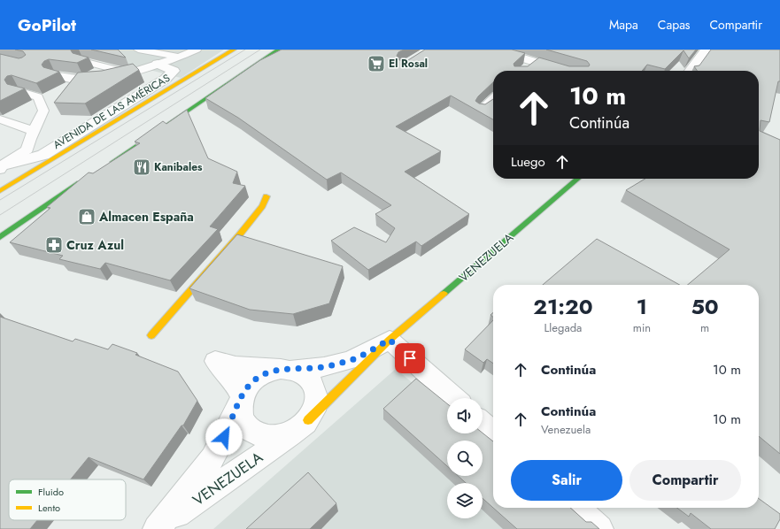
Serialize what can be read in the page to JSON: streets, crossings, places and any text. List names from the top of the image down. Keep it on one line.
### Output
{"streets":{"main road":["AVENIDA DE LAS AMÉRICAS","VENEZUELA"]},"places":{"supermarket":["El Rosal"],"restaurant":["Kanibales"],"shop":["Almacen España"],"pharmacy":["Cruz Azul"]},"legend":["Fluido","Lento"],"page":{"header":"GoPilot","nav":["Mapa","Capas","Compartir"],"turn":["10 m","Continúa"],"then":"Luego","eta":["21:20","Llegada","1","min","50","m"],"list":[{"name":"Continúa","value":"10 m"},{"name":"Continúa","note":"Venezuela","value":"10 m"}],"buttons":["Salir","Compartir"]}}
